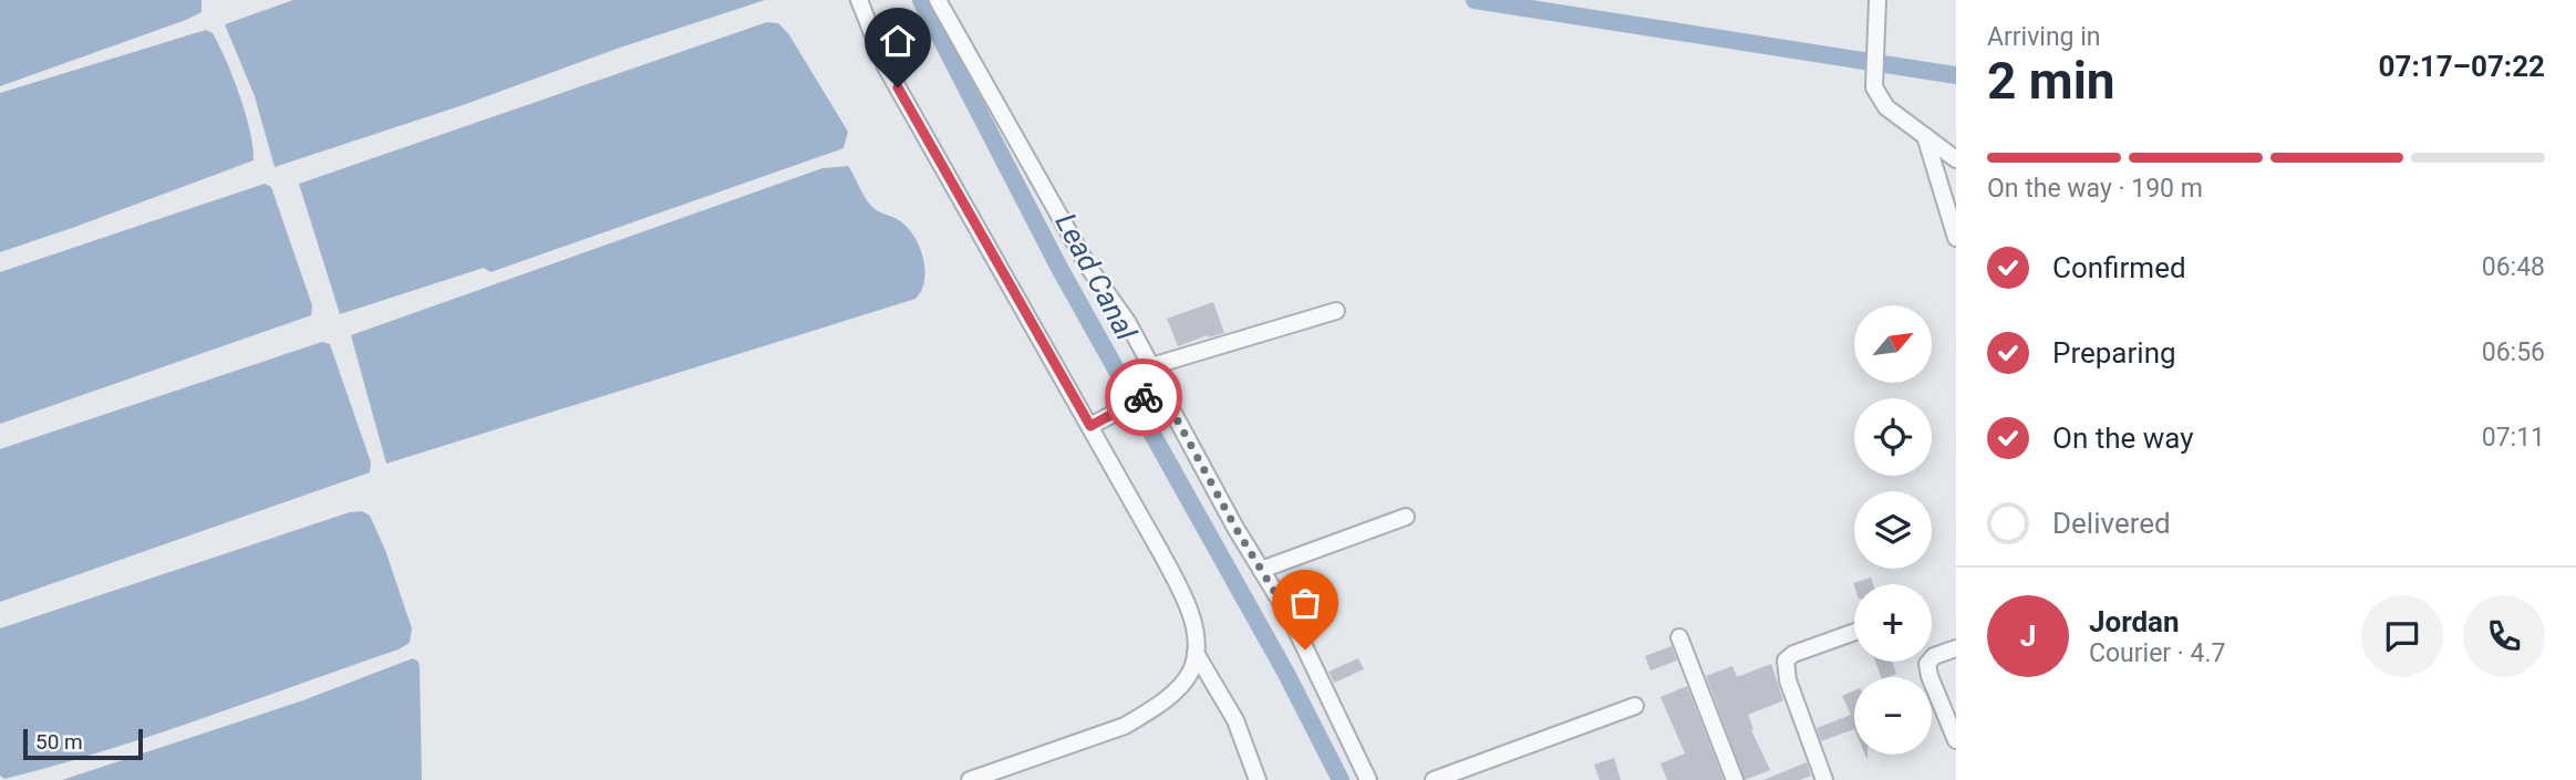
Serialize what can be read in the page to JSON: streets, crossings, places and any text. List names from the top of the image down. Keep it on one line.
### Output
{"water":["Lead Canal"],"scale_bar":"50 m","north":"top right","page":{"heading":["2 min","Arriving in","07:17–07:22"],"panel":["Jordan","Courier · 4.7"],"bar":"On the way · 190 m","list":[["Confirmed","06:48"],["Preparing","06:56"],["On the way","07:11"],"Delivered"],"map_buttons":["+","−"],"round":"J","scale":"50 m"}}
